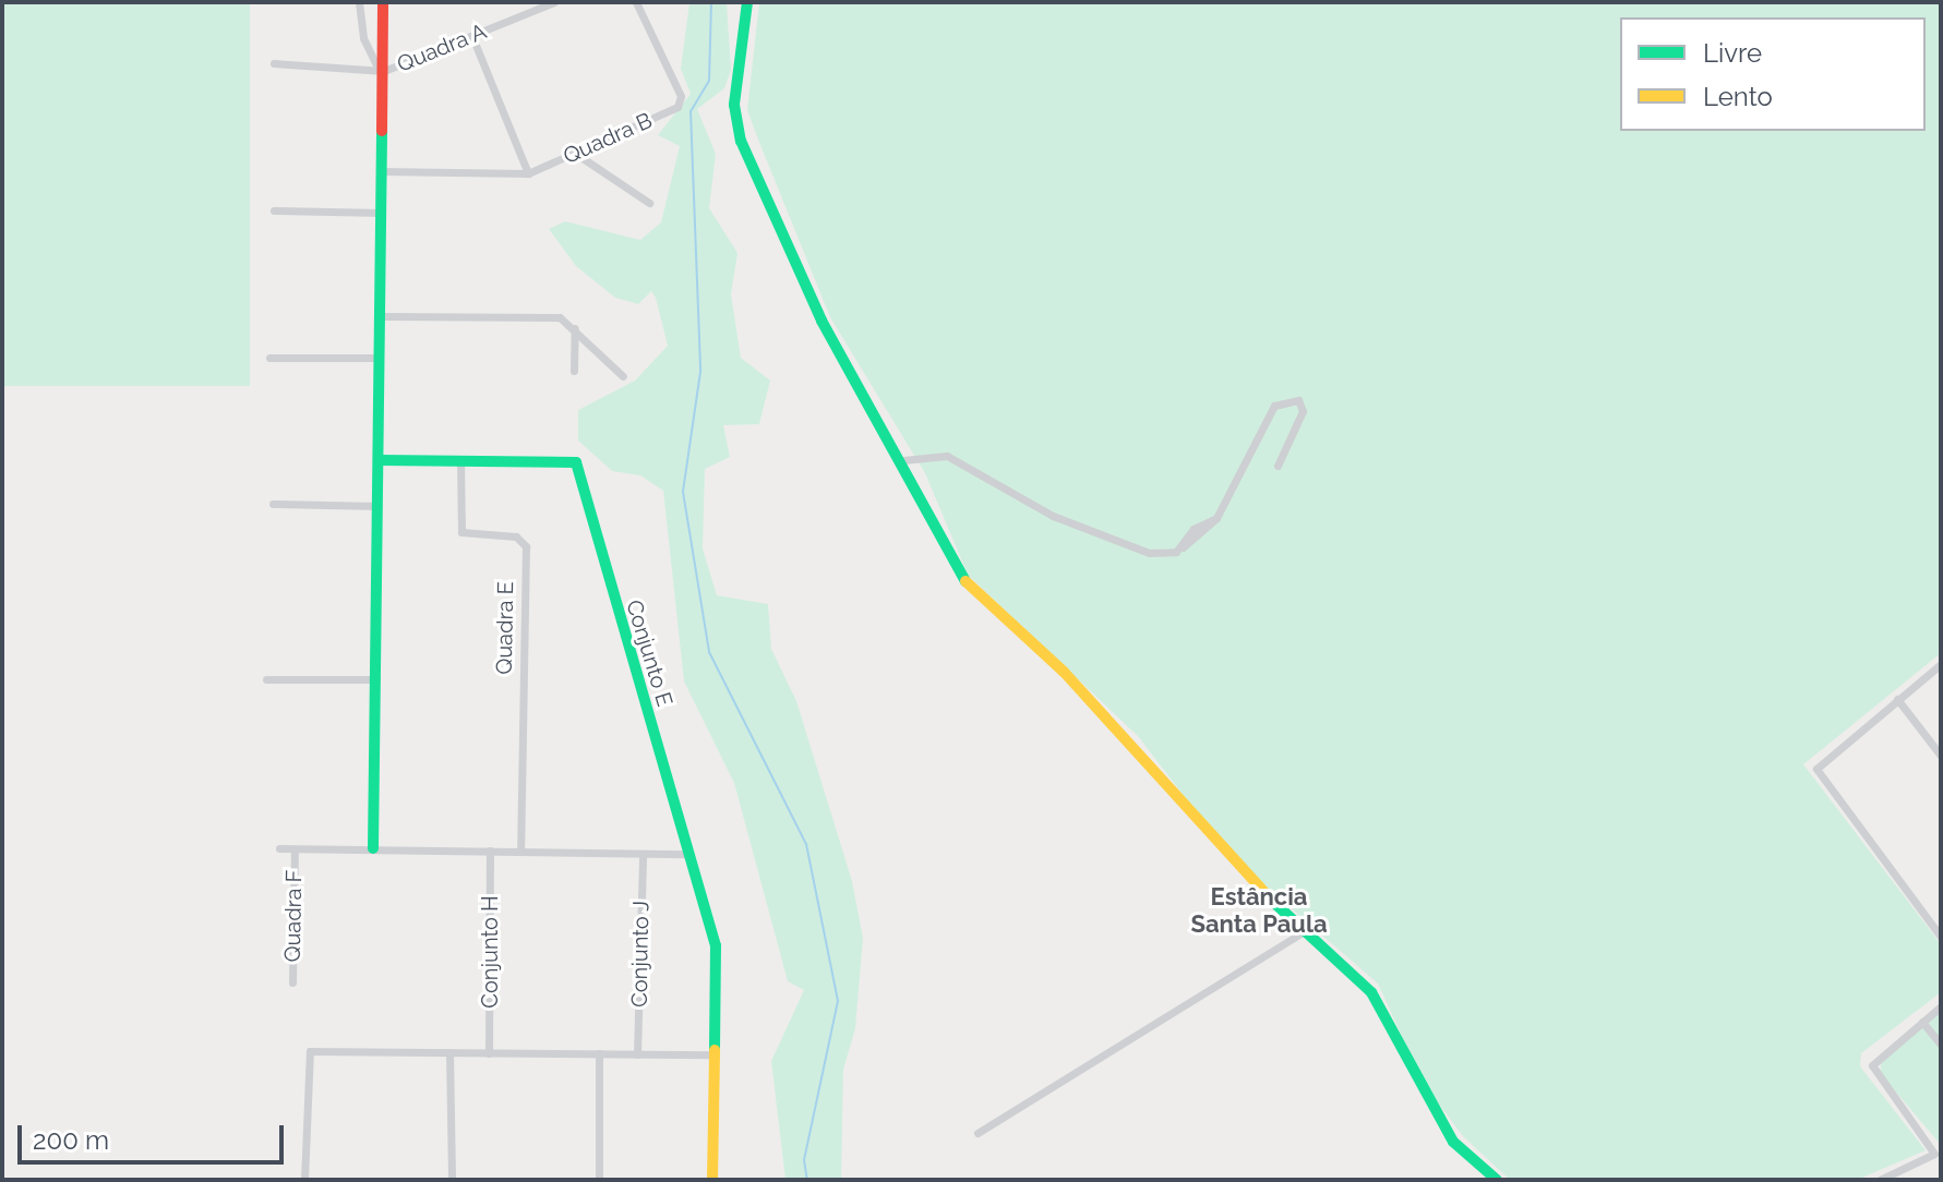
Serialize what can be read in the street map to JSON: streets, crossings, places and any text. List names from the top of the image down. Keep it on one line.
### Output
{"streets":{"street":["Quadra A","Quadra B","Quadra E","Conjunto E","Quadra F","Conjunto H","Conjunto J"]},"crossings":[["Quadra E","Conjunto E"]],"districts":["Estância Santa Paula"],"legend":["Livre","Lento"],"scale_bar":"200 m"}
